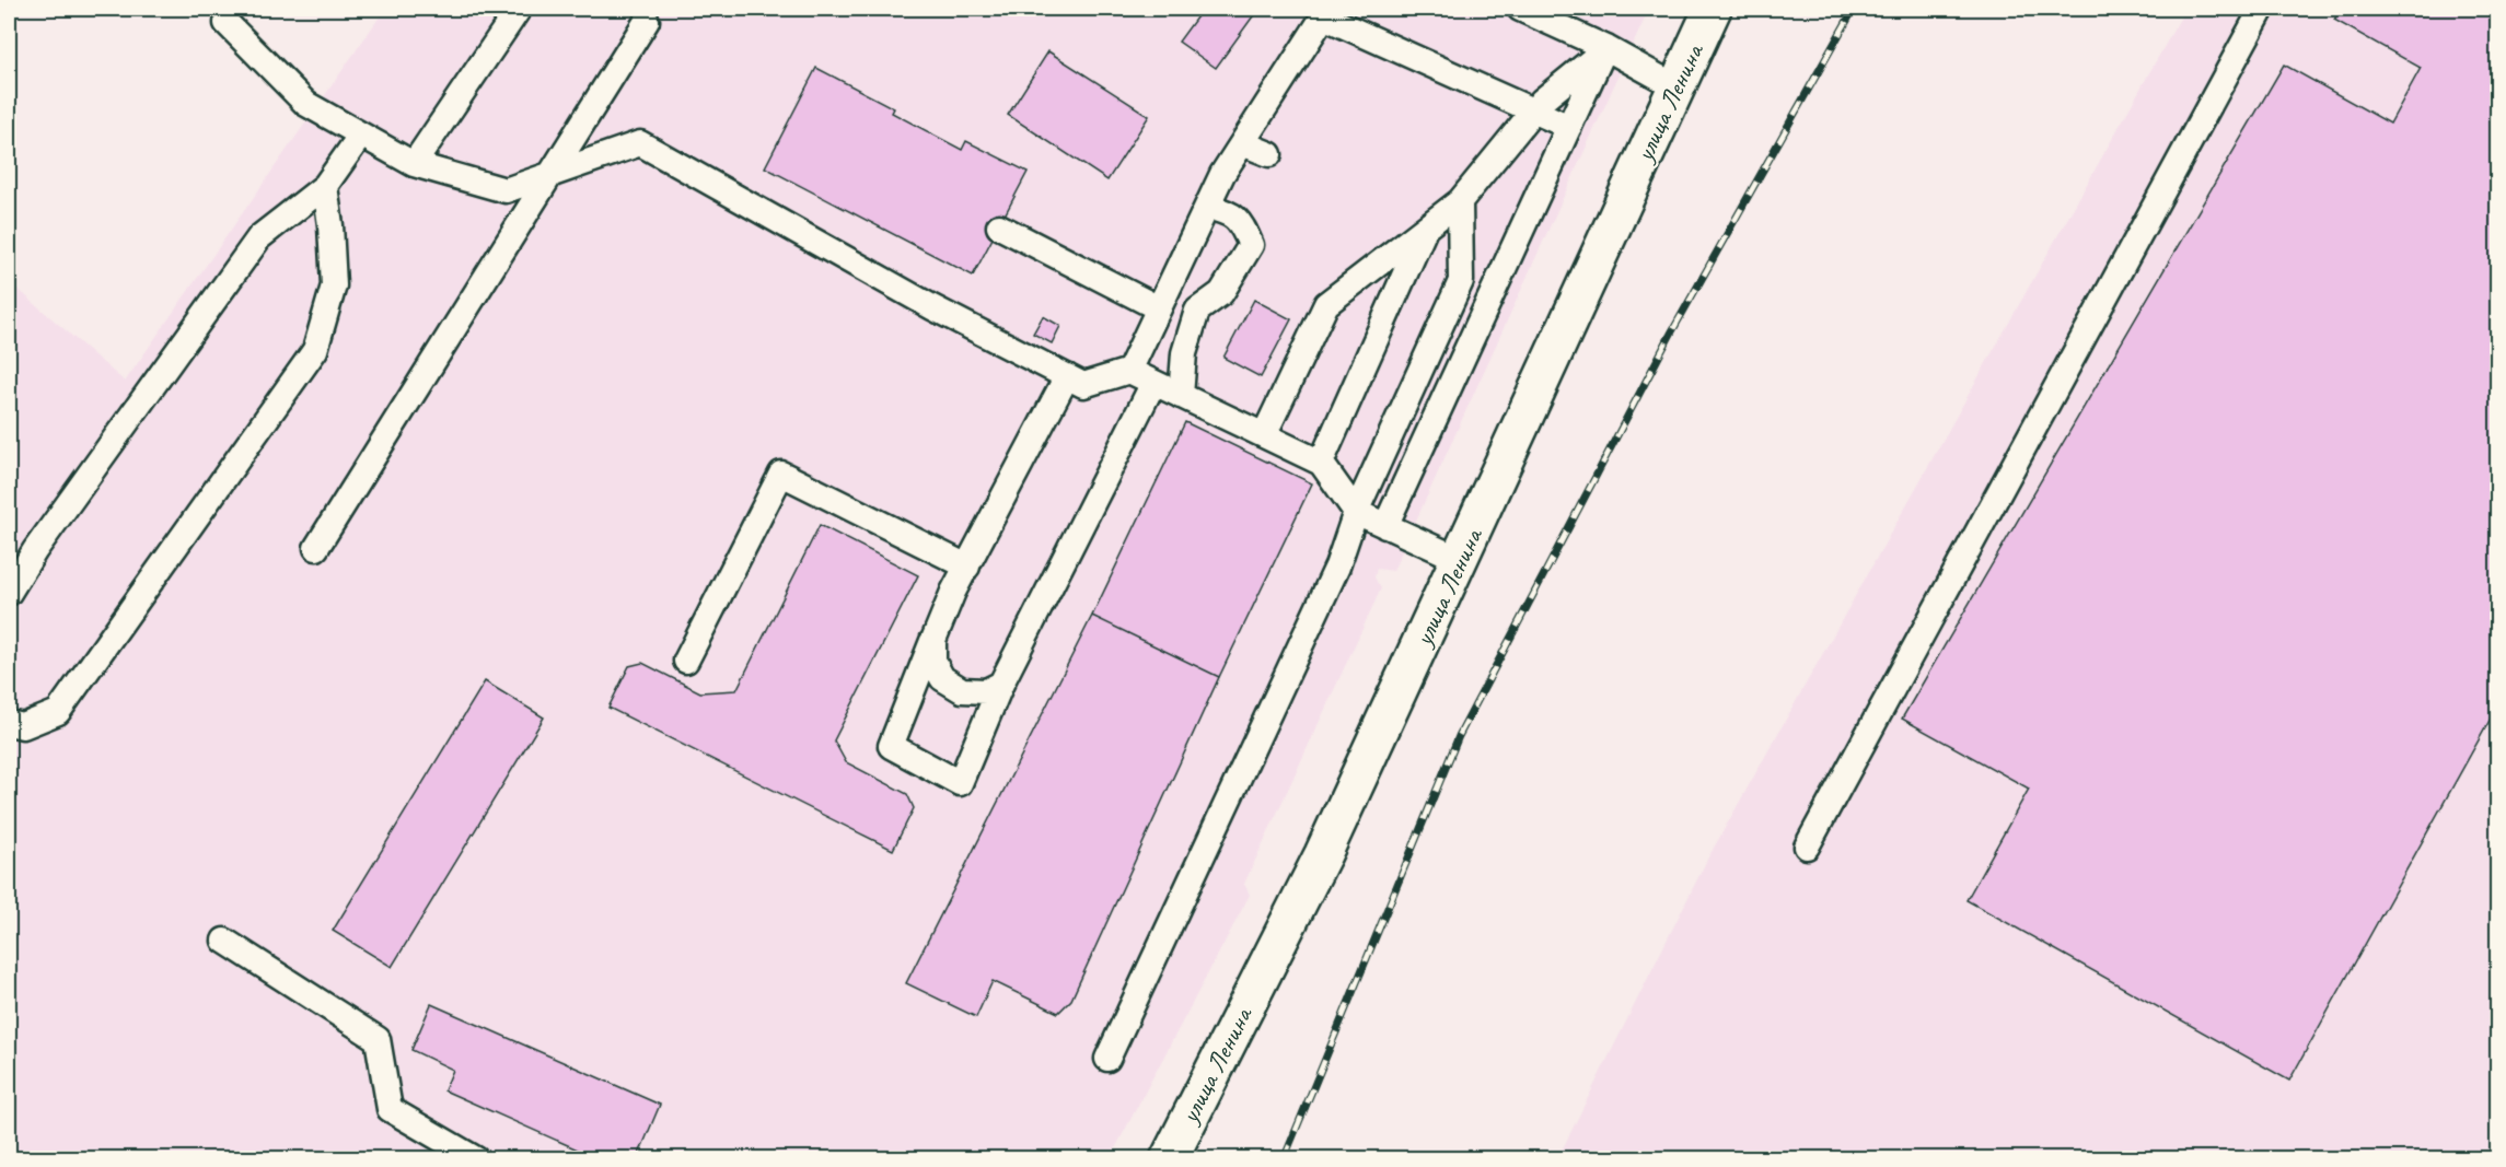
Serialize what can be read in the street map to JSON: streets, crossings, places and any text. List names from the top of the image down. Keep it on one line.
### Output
{"streets":{"main road":["улица Ленина"]}}
